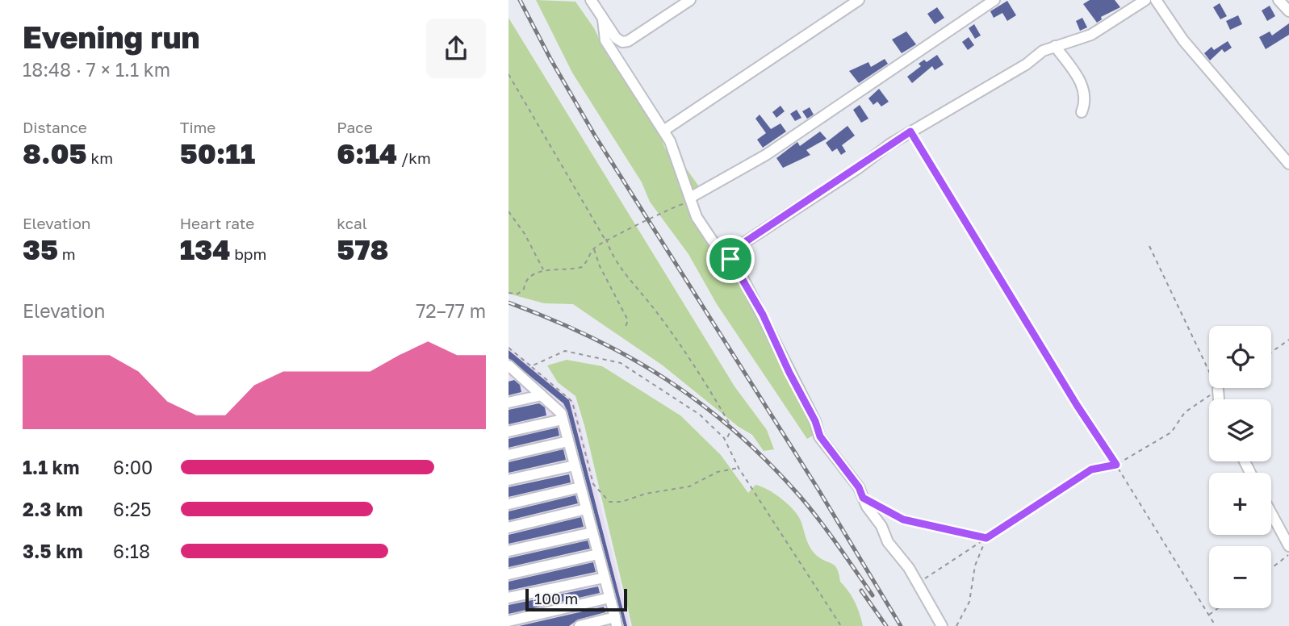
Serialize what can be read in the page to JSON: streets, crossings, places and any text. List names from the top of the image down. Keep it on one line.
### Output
{"scale_bar":"100 m","page":{"heading":["Evening run","18:48 · 7 × 1.1 km"],"stats":[["Distance","8.05 km"],["Time","50:11"],["Pace","6:14 /km"],["Elevation","35 m"],["Heart rate","134 bpm"],["kcal","578"]],"chart":["Elevation","72–77 m"],"map_buttons":["+","−"],"list":[{"name":"1.1 km","note":"6:00"},{"name":"2.3 km","note":"6:25"},{"name":"3.5 km","note":"6:18"}],"scale":"100 m"}}
